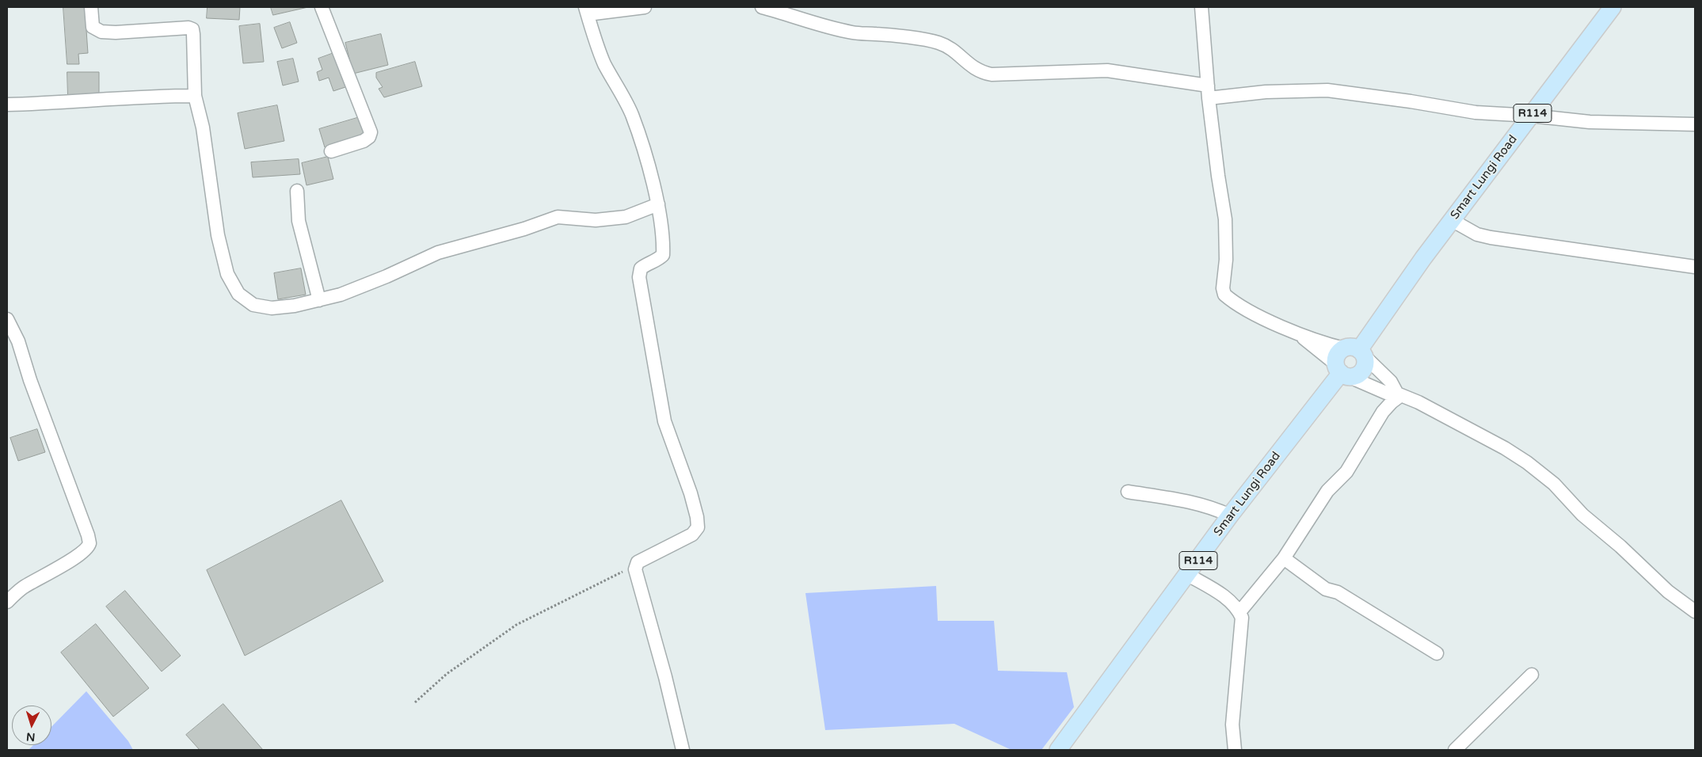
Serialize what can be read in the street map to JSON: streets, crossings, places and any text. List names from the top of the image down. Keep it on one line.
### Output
{"streets":{"main road":["R114","Smart Lungi Road"]},"crossings":[["R114","Smart Lungi Road"]],"north":"bottom"}
